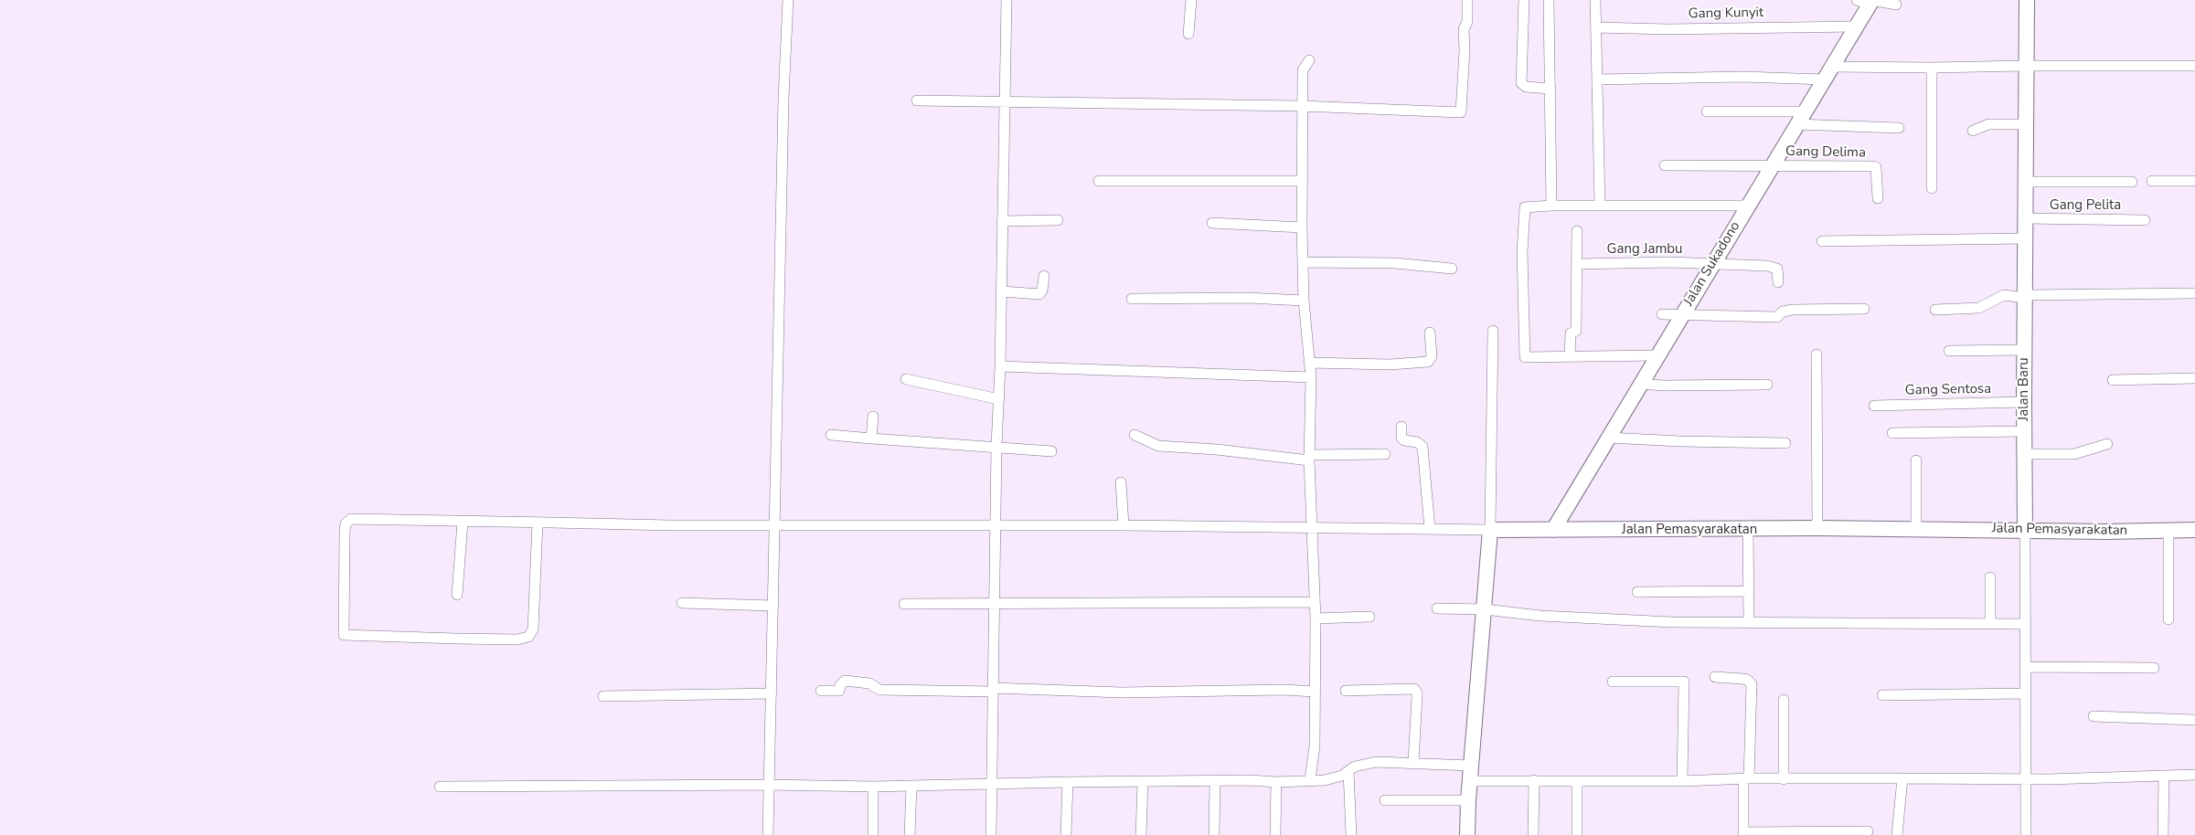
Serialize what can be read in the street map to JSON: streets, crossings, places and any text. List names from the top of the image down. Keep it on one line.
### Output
{"streets":{"street":["Gang Kunyit","Gang Delima","Gang Pelita","Gang Jambu","Jalan Sukadono","Jalan Baru","Gang Sentosa","Jalan Pemasyarakatan"]},"crossings":[["Gang Kunyit","Jalan Sukadono"],["Gang Delima","Jalan Sukadono"],["Gang Pelita","Jalan Baru"],["Gang Jambu","Jalan Sukadono"],["Jalan Sukadono","Jalan Pemasyarakatan"],["Jalan Baru","Gang Sentosa"],["Jalan Baru","Jalan Pemasyarakatan"]]}
